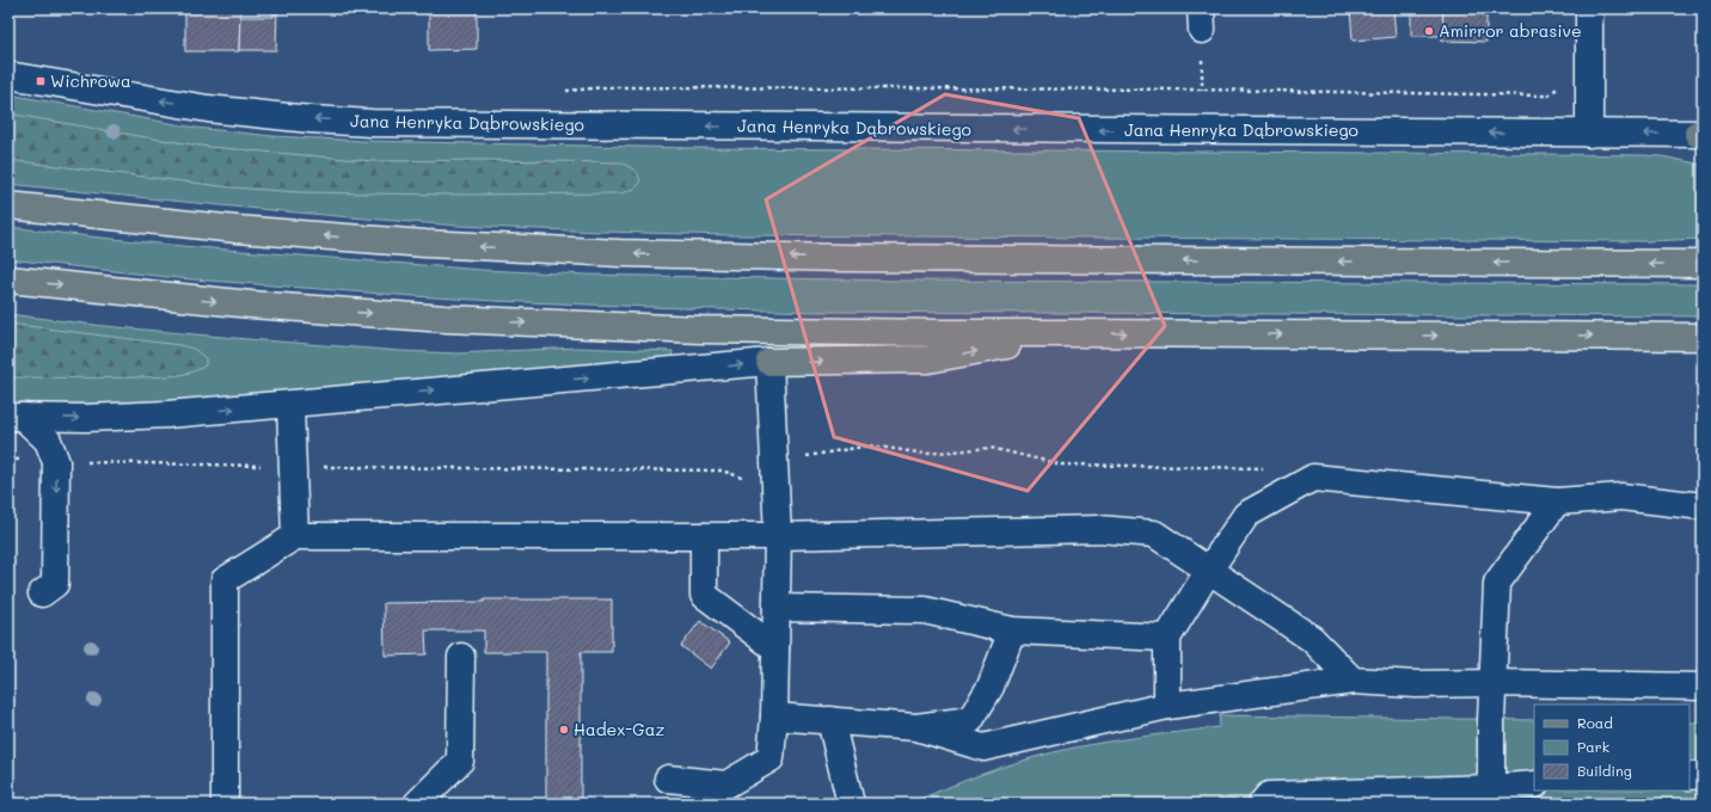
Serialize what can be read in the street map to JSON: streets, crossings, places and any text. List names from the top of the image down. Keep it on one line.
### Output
{"streets":{"street":["Jana Henryka Dąbrowskiego"]},"one_way":["Jana Henryka Dąbrowskiego"],"places":{"other":["Amirror abrasive","Hadex-Gaz"],"transit":["Wichrowa"]},"legend":["Road","Park","Building"]}
